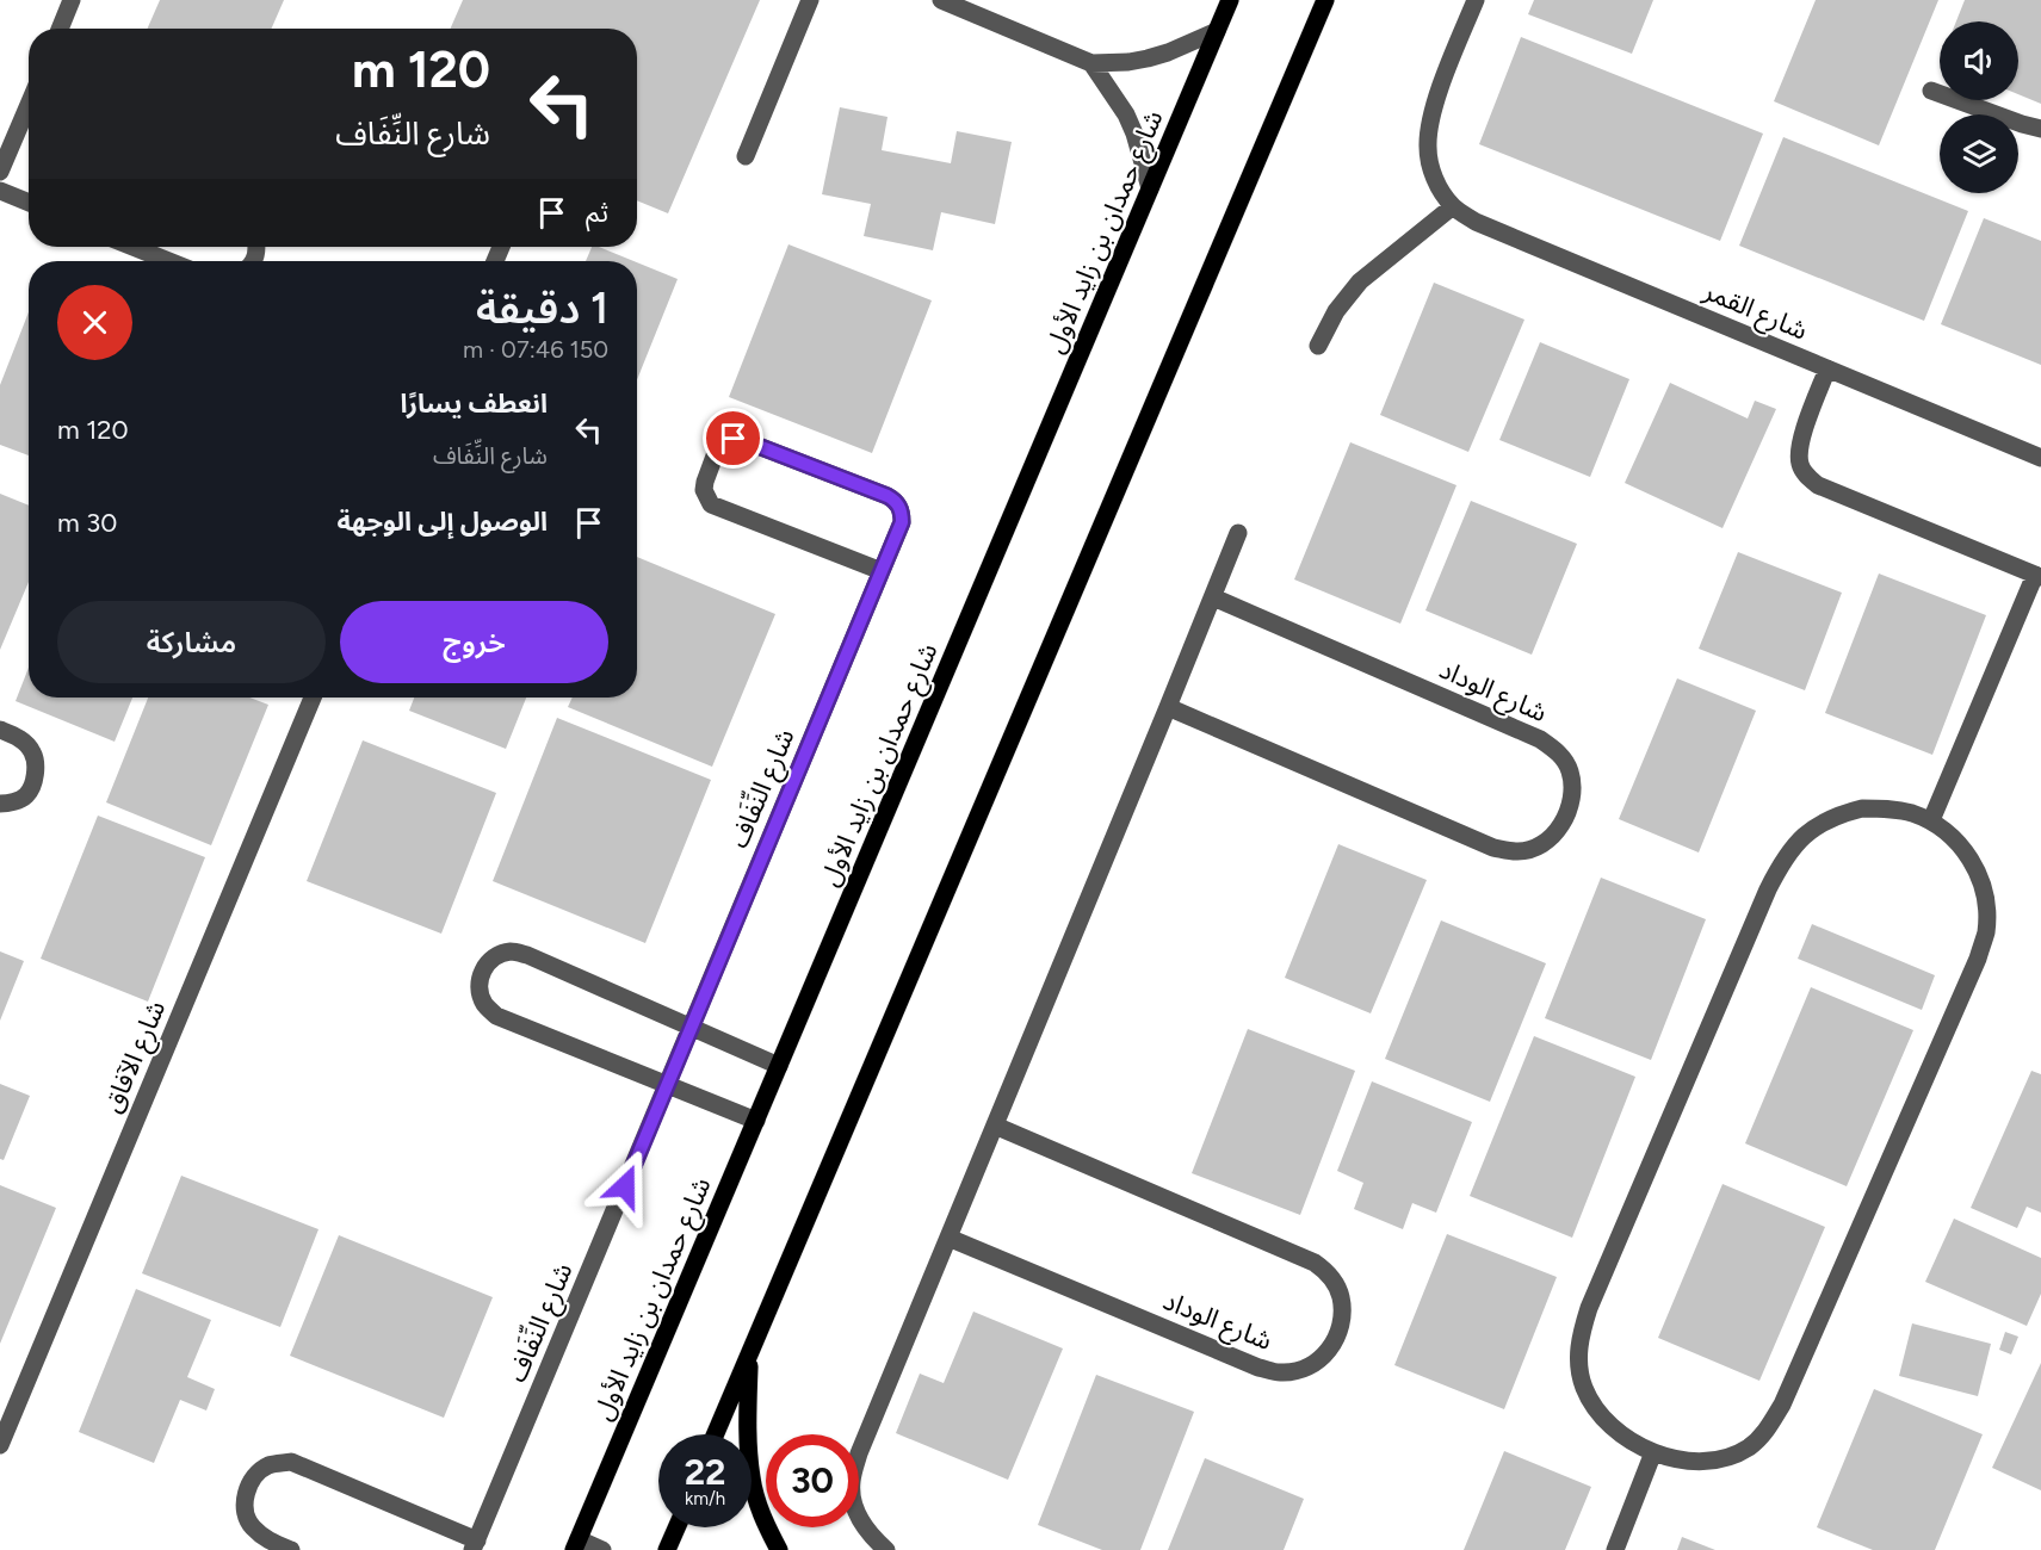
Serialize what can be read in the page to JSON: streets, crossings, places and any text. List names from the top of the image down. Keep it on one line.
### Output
{"streets":{"main road":["شارع حمدان بن زايد الأول"],"street":["شارع القمر","شارع الوداد","شارع النِّفَاف","شارع الآفاق"]},"page":{"turn":["120 m","شارع النِّفَاف"],"then":"ثم","heading":["1 دقيقة","150 m · 07:46"],"list":[{"name":"انعطف يسارًا","note":"شارع النِّفَاف","value":"120 m"},{"name":"الوصول إلى الوجهة","value":"30 m"}],"buttons":["خروج","مشاركة"],"speed":"22 km/h","limit":"30"}}
